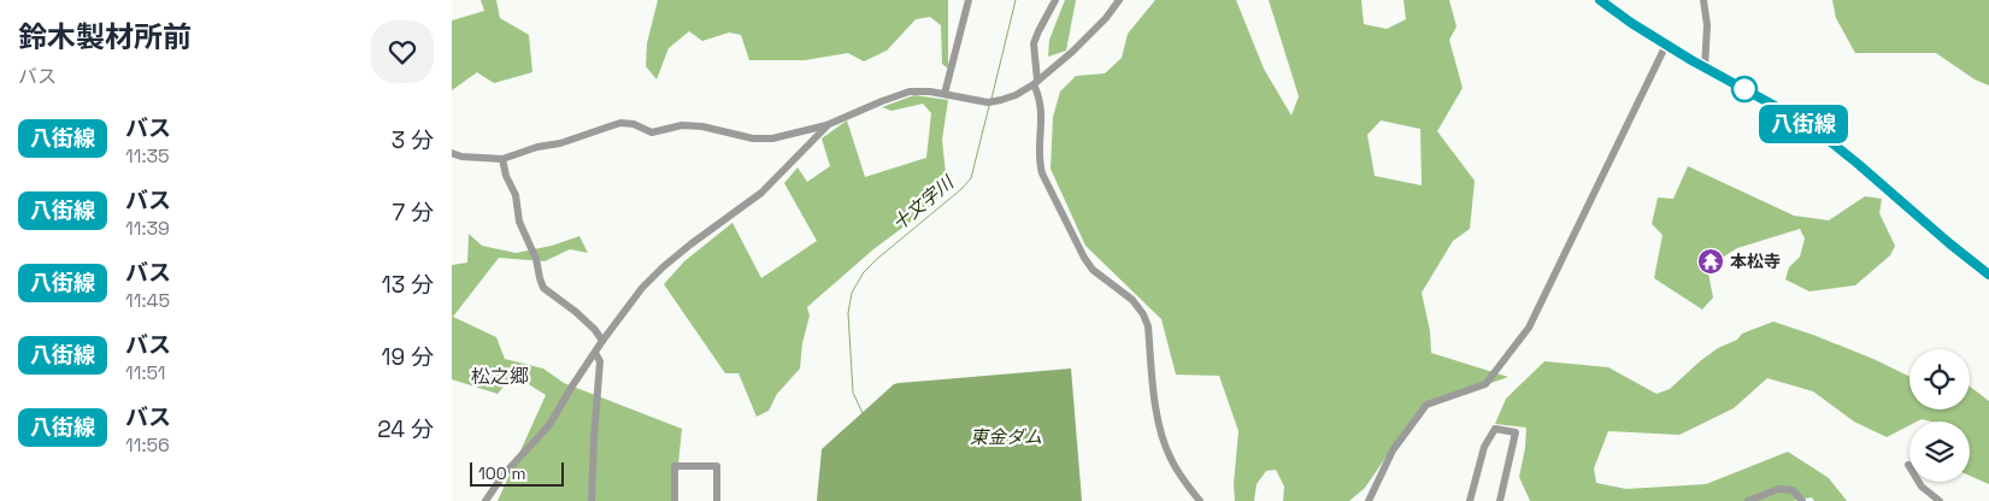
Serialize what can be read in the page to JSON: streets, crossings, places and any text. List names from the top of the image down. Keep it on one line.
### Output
{"districts":["松之郷"],"water":["十文字川","東金ダム"],"places":{"temple":["本松寺"]},"lines":["bus line 八街線"],"scale_bar":"100 m","page":{"heading":["鈴木製材所前","バス"],"on_map":"八街線","list":[{"mark":"八街線","name":"バス","note":"11:35","value":"3 分"},{"mark":"八街線","name":"バス","note":"11:39","value":"7 分"},{"mark":"八街線","name":"バス","note":"11:45","value":"13 分"},{"mark":"八街線","name":"バス","note":"11:51","value":"19 分"},{"mark":"八街線","name":"バス","note":"11:56","value":"24 分"}],"scale":"100 m"}}
